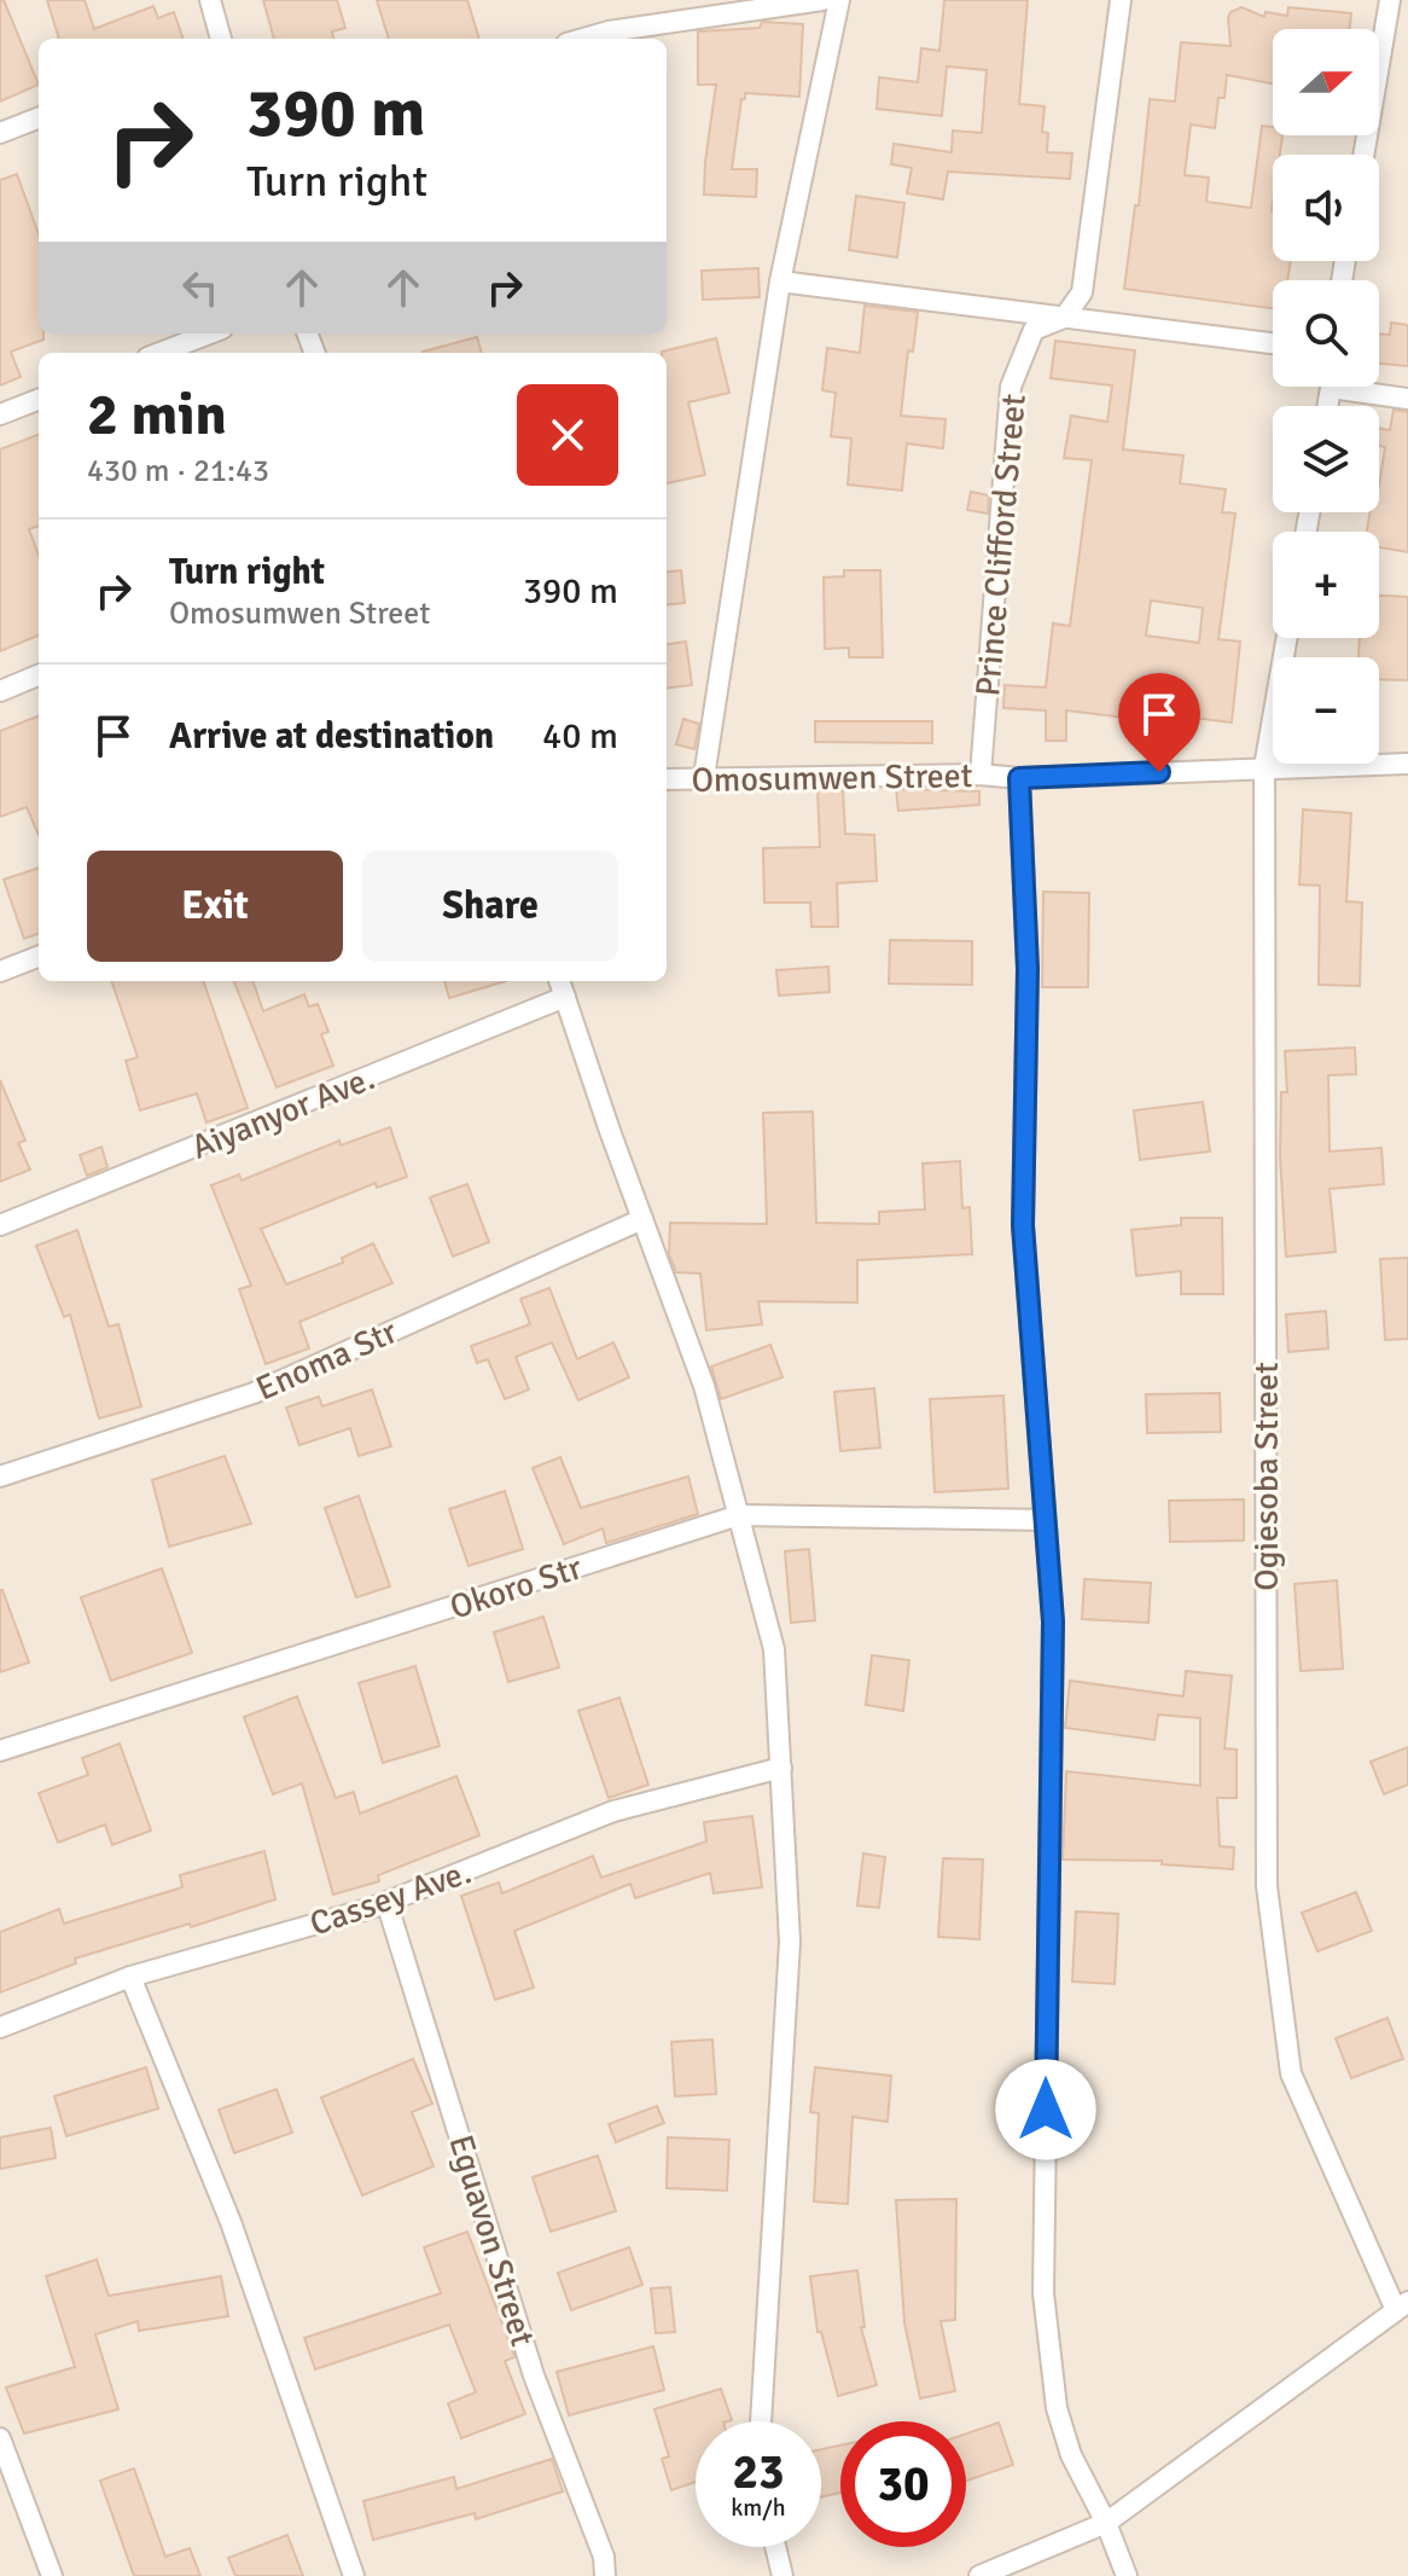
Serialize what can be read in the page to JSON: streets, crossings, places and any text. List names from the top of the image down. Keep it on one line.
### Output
{"streets":{"street":["Prince Clifford Street","Omosumwen Street","Aiyanyor Ave.","Enoma Str","Ogiesoba Street","Okoro Str","Cassey Ave.","Eguavon Street"]},"crossings":[["Prince Clifford Street","Omosumwen Street"],["Omosumwen Street","Ogiesoba Street"],["Cassey Ave.","Eguavon Street"]],"north":"right","page":{"map_buttons":["+","−"],"turn":["390 m","Turn right"],"heading":["2 min","430 m · 21:43"],"list":[{"name":"Turn right","note":"Omosumwen Street","value":"390 m"},{"name":"Arrive at destination","value":"40 m"}],"buttons":["Exit","Share"],"speed":"23 km/h","limit":"30"}}
